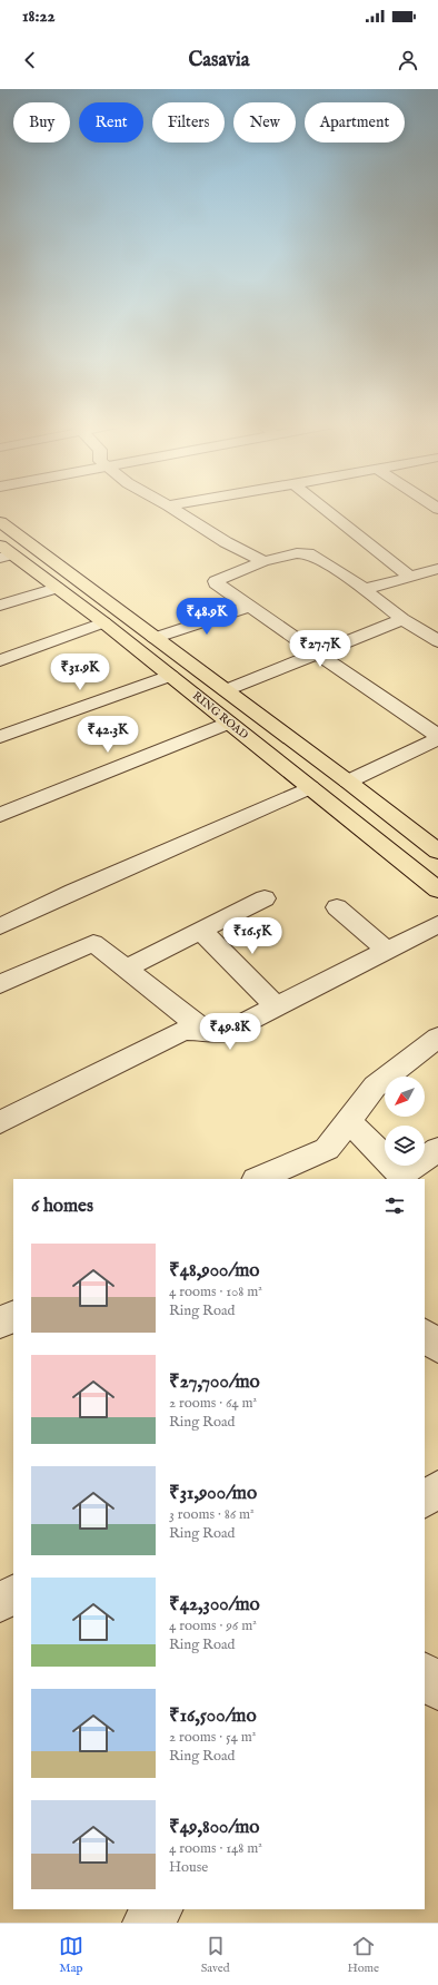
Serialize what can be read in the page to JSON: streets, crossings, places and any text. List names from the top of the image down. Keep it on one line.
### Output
{"streets":{"highway":["RING ROAD"]},"north":"bottom left","page":{"status":"18:22","header":"Casavia","chip":["Buy","Rent","Filters","New","Apartment"],"price":["₹48.9K","₹27.7K","₹31.9K","₹42.3K","₹16.5K","₹49.8K"],"heading":"6 homes","list":[{"name":"₹48,900/mo","note":"4 rooms · 108 m² · Ring Road"},{"name":"₹27,700/mo","note":"2 rooms · 64 m² · Ring Road"},{"name":"₹31,900/mo","note":"3 rooms · 86 m² · Ring Road"},{"name":"₹42,300/mo","note":"4 rooms · 96 m² · Ring Road"},{"name":"₹16,500/mo","note":"2 rooms · 54 m² · Ring Road"},{"name":"₹49,800/mo","note":"4 rooms · 148 m² · House"}],"tabs":["Map","Saved","Home"]}}
